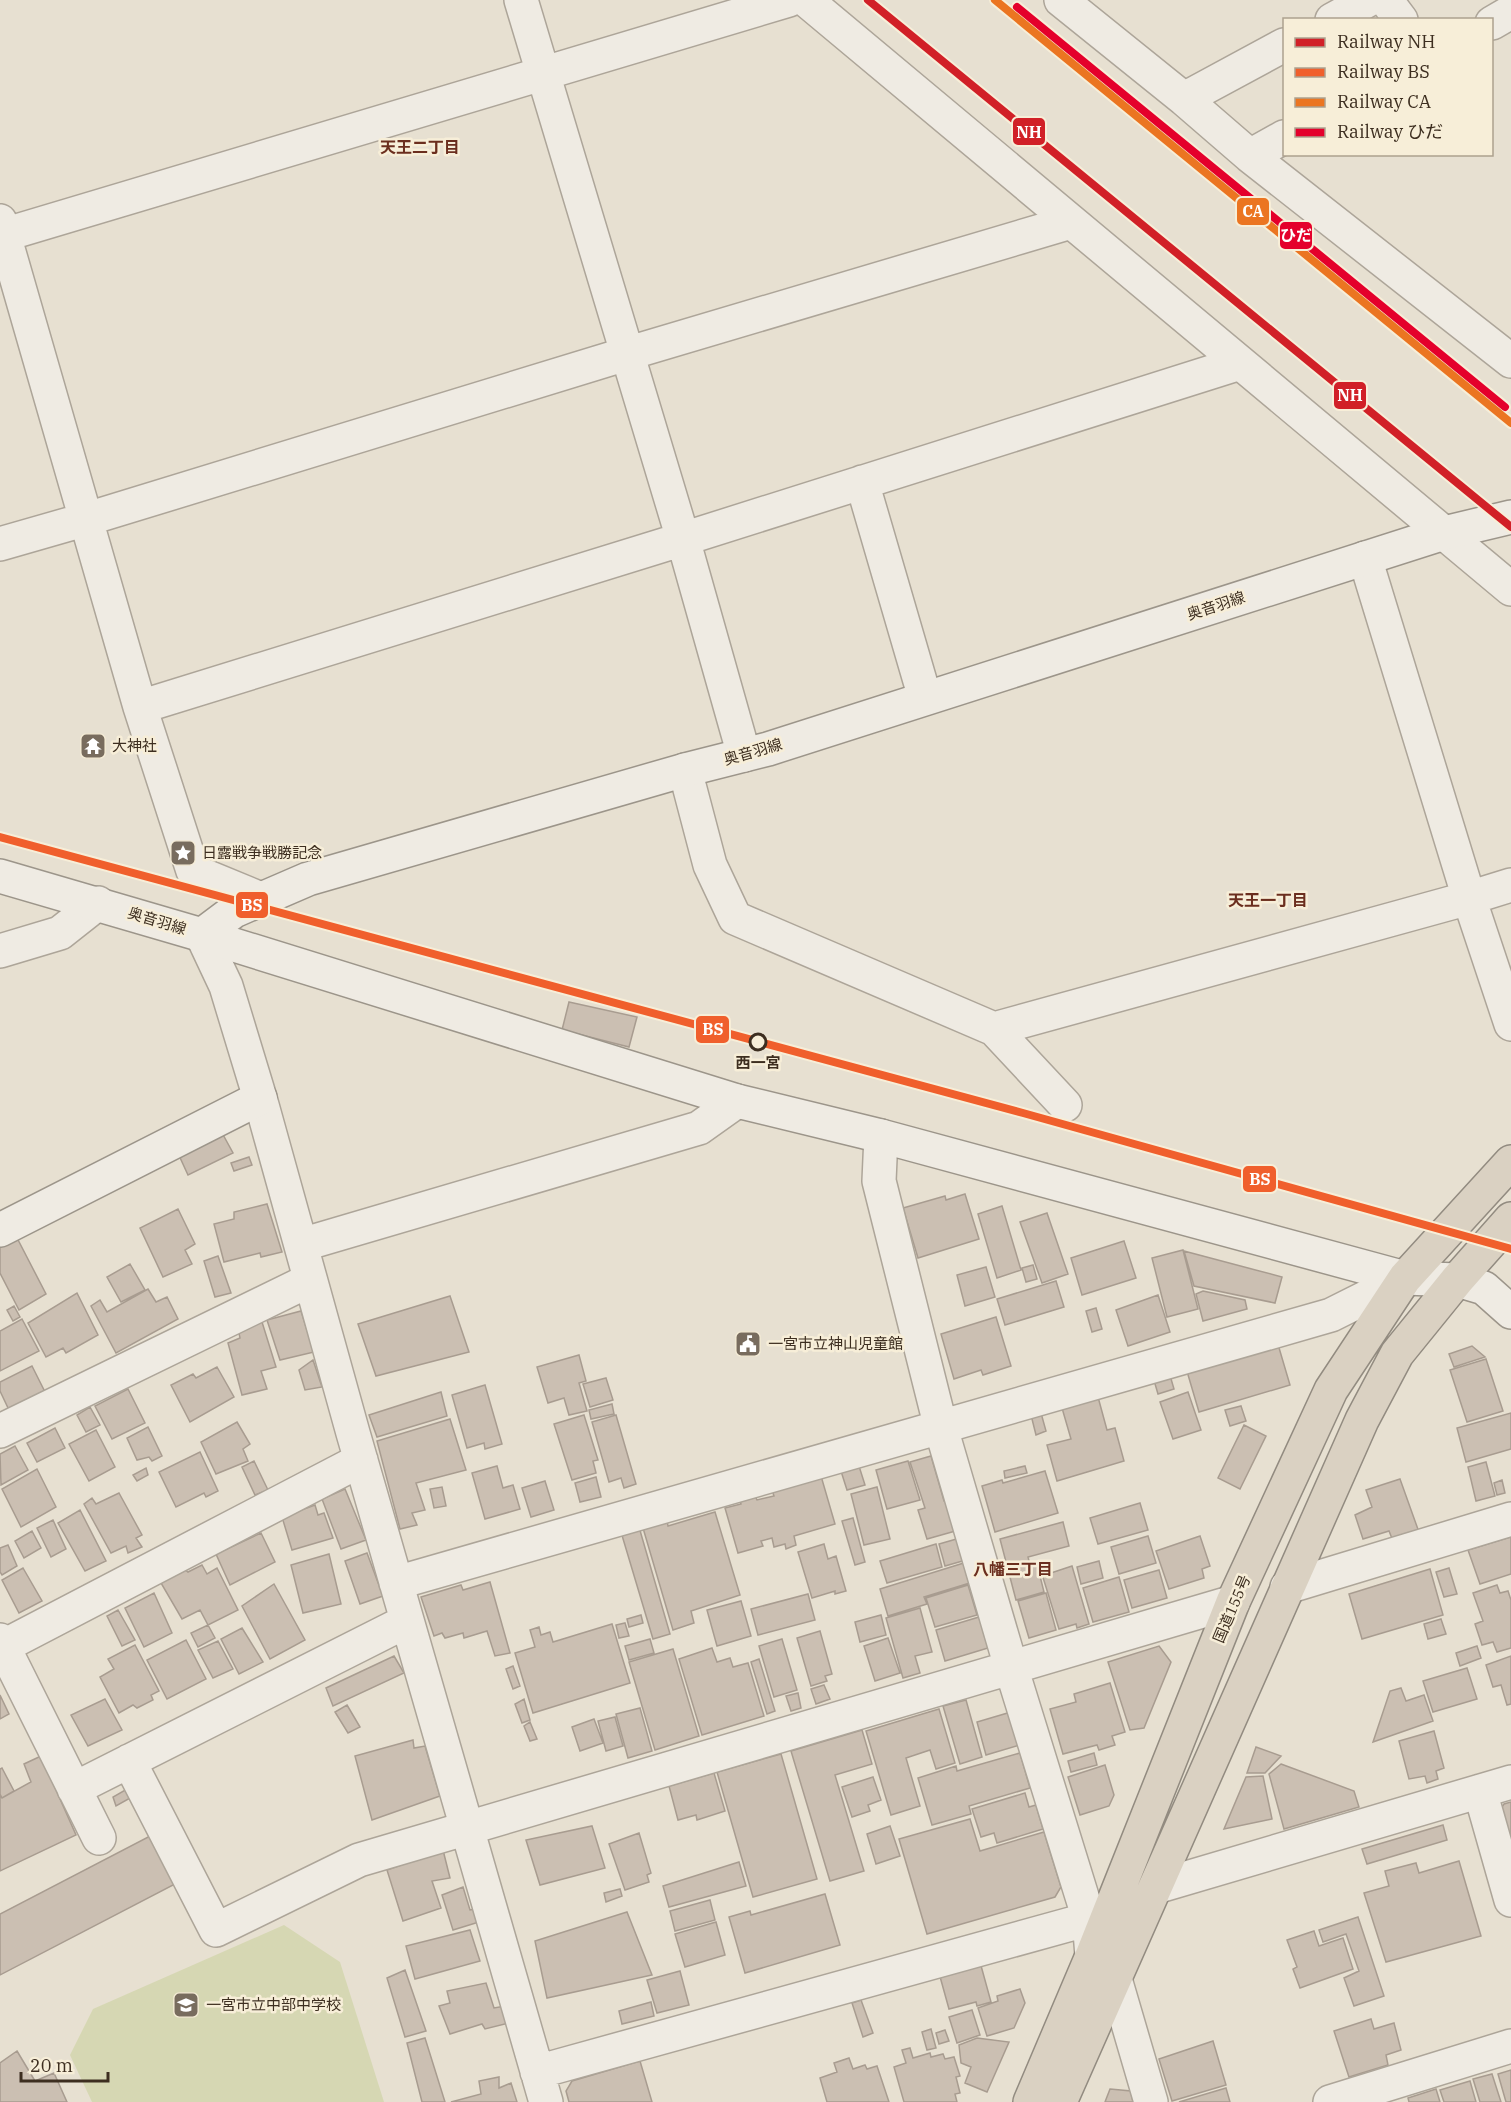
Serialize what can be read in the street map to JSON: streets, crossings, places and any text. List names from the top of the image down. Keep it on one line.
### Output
{"streets":{"highway":["国道155号"],"street":["奥音羽線"]},"districts":["天王二丁目","天王一丁目","八幡三丁目"],"places":{"temple":["大神社"],"place":["日露戦争戦勝記念"],"other":["西一宮"],"public building":["一宮市立神山児童館"],"school or university":["一宮市立中部中学校"]},"lines":["rail line NH","rail line CA","rail line ひだ","rail line BS"],"legend":["Railway NH","Railway BS","Railway CA","Railway ひだ"],"scale_bar":"20 m"}
